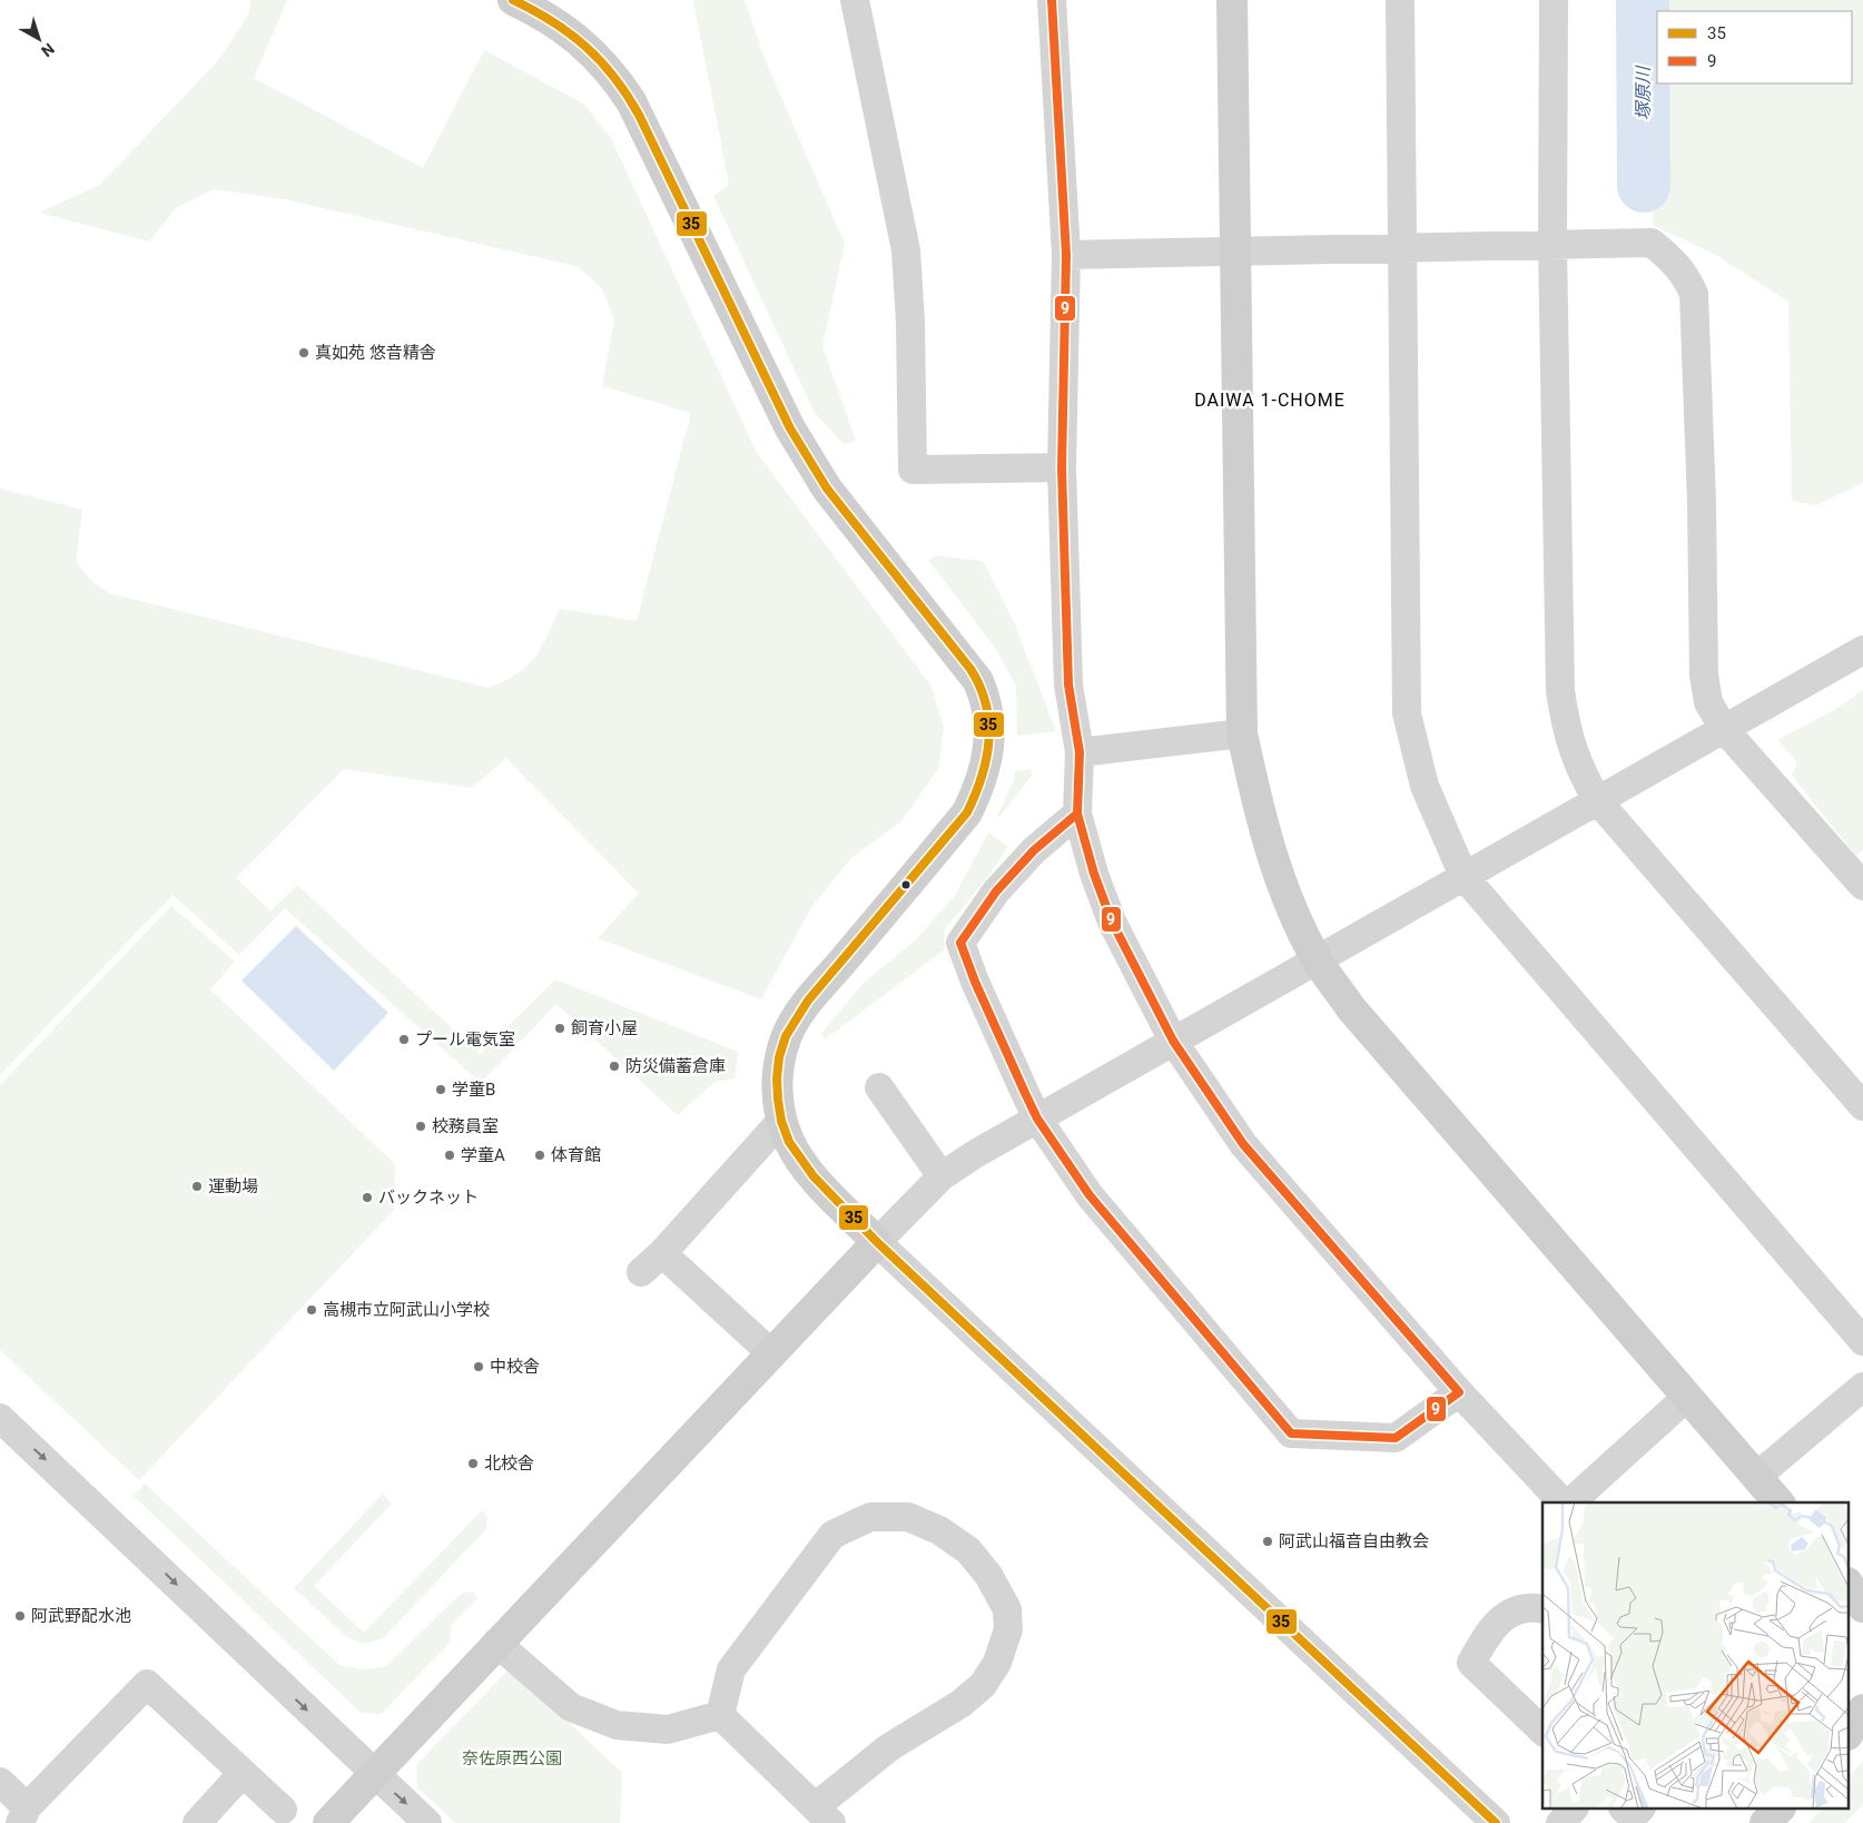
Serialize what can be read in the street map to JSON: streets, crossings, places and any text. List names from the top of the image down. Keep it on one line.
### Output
{"districts":["DAIWA 1-CHOME"],"water":["塚原川"],"parks":["奈佐原西公園"],"places":["真如苑 悠音精舎","飼育小屋","プール電気室","防災備蓄倉庫","学童B","校務員室","学童A","体育館","運動場","バックネット","高槻市立阿武山小学校","中校舎","北校舎","阿武山福音自由教会","阿武野配水池"],"lines":["transit line 35","transit line 9"],"legend":["35","9"],"north":"bottom right"}
